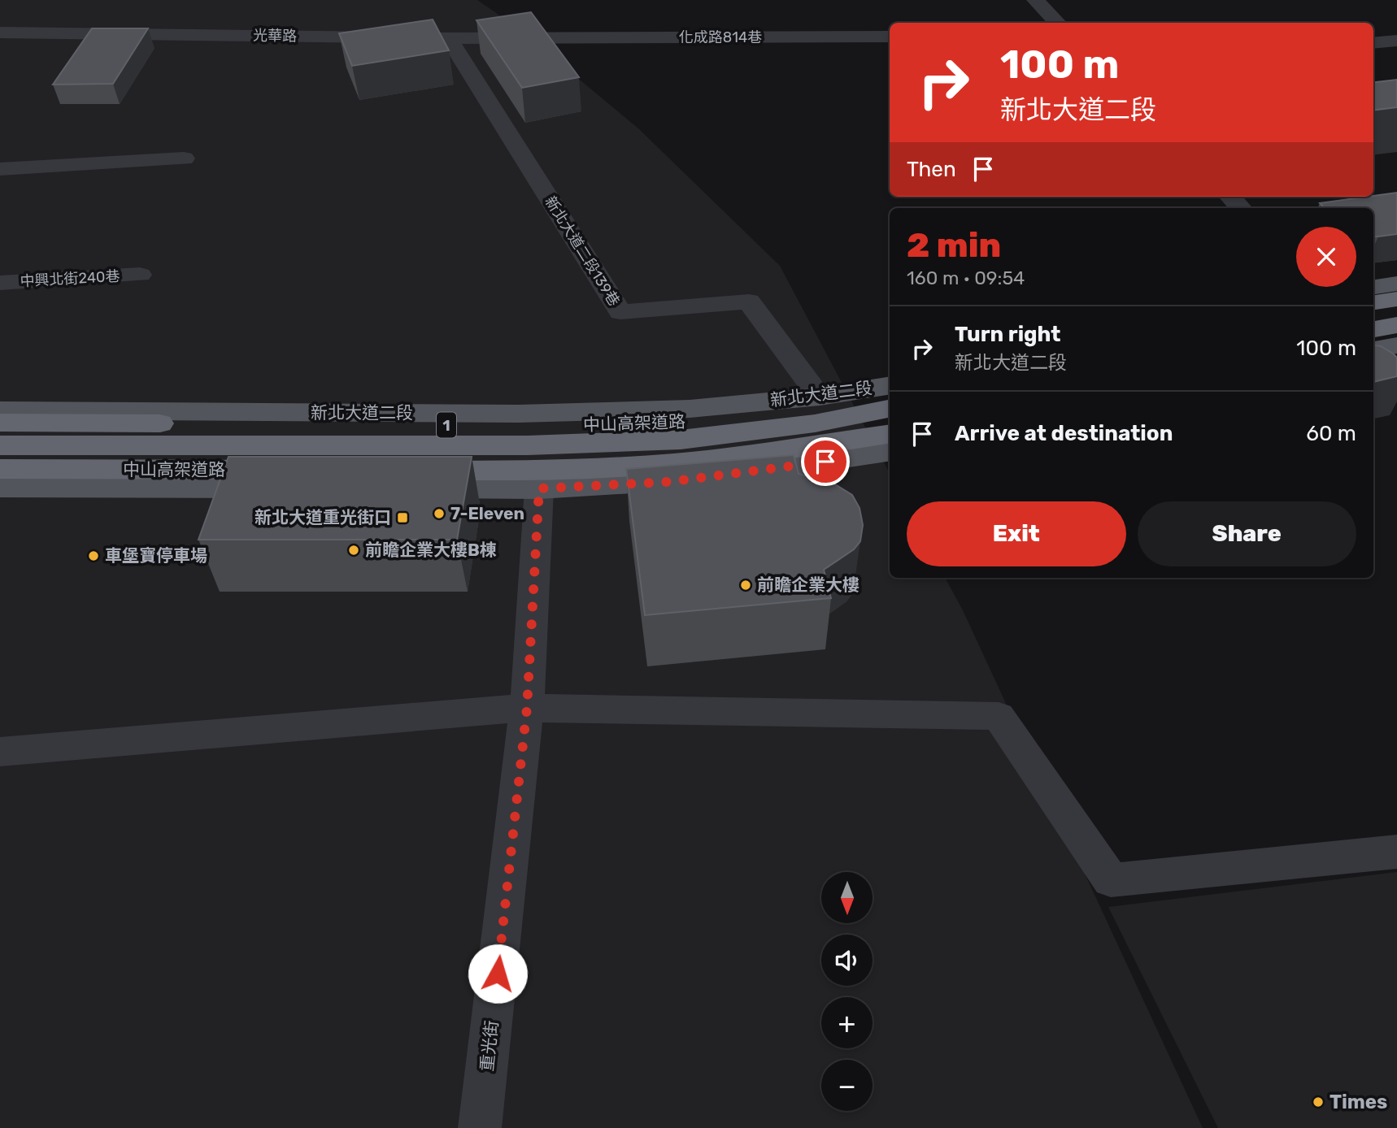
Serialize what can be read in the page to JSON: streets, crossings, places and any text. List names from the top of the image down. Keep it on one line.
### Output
{"streets":{"highway":["中山高架道路","1"],"main road":["新北大道二段"],"street":["光華路","化成路814巷","新北大道二段139巷","中興北街240巷","重光街"]},"crossings":[["光華路","化成路814巷"],["光華路","新北大道二段139巷"],["新北大道二段139巷","新北大道二段"]],"places":{"other":["7-Eleven","前瞻企業大樓B棟","車堡寶停車場","前瞻企業大樓","Times"],"transit":["新北大道重光街口"]},"north":"bottom","page":{"turn":["100 m","新北大道二段"],"then":"Then","heading":["2 min","160 m · 09:54"],"list":[{"name":"Turn right","note":"新北大道二段","value":"100 m"},{"name":"Arrive at destination","value":"60 m"}],"buttons":["Exit","Share"],"map_buttons":["+","−"]}}
